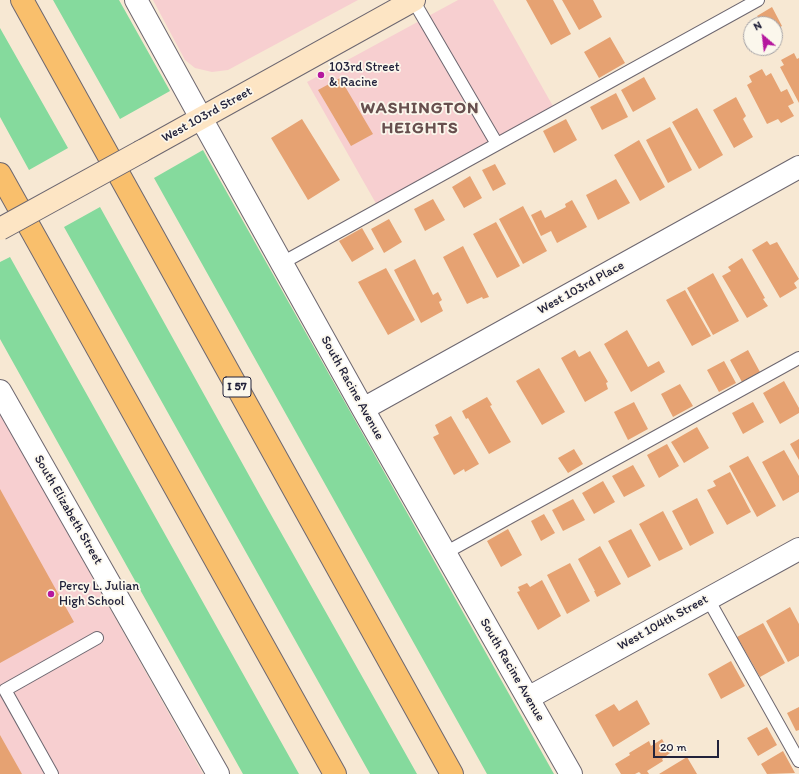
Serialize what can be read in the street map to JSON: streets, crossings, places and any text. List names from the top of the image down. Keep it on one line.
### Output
{"streets":{"highway":["I 57"],"main road":["West 103rd Street"],"street":["West 103rd Place","South Racine Avenue","South Elizabeth Street","West 104th Street"]},"crossings":[["West 103rd Street","South Racine Avenue"],["West 103rd Place","South Racine Avenue"],["South Racine Avenue","West 104th Street"]],"districts":["WASHINGTON HEIGHTS"],"places":["103rd Street & Racine","Percy L. Julian High School"],"scale_bar":"20 m","north":"top left"}
